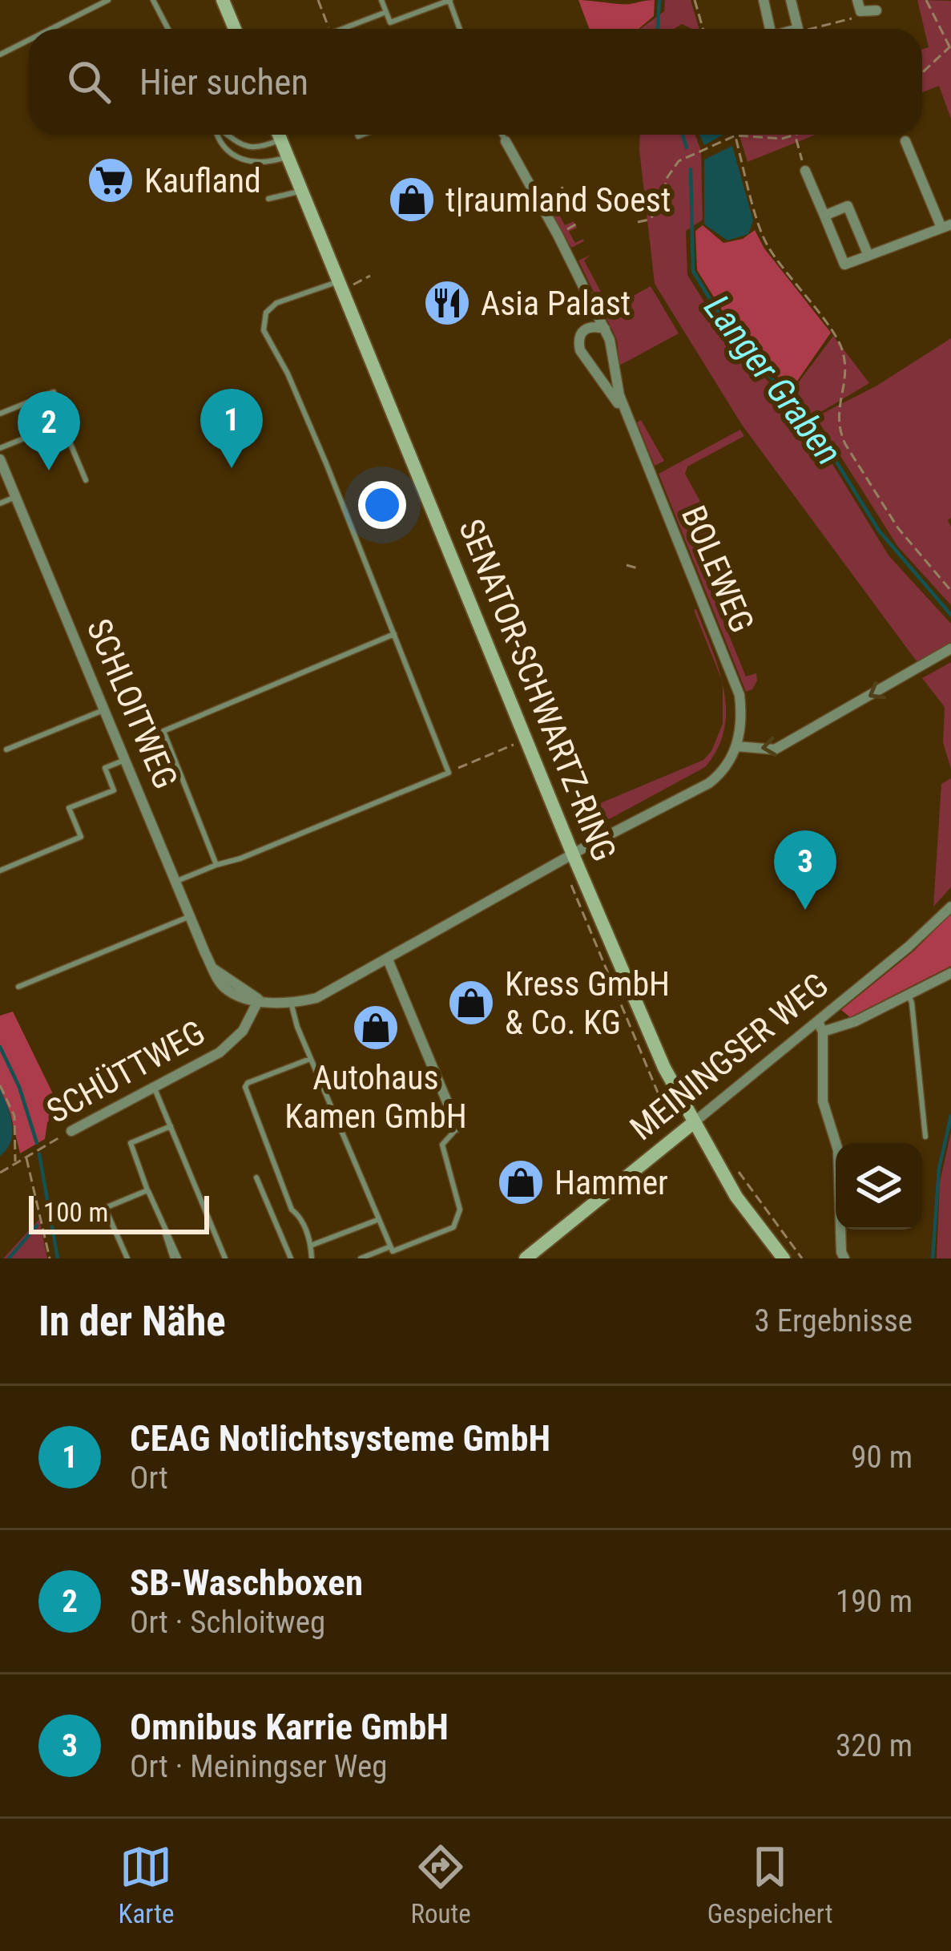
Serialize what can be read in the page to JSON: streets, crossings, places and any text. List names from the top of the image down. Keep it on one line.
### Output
{"streets":{"main road":["SENATOR-SCHWARTZ-RING","MEININGSER WEG"],"street":["BOLEWEG","SCHLOITWEG","SCHÜTTWEG"]},"crossings":[["SENATOR-SCHWARTZ-RING","SCHLOITWEG"],["SENATOR-SCHWARTZ-RING","MEININGSER WEG"],["SCHLOITWEG","SCHÜTTWEG"]],"water":["Langer Graben"],"places":{"supermarket":["Kaufland"],"shop":["t|raumland Soest","Kress GmbH & Co. KG","Autohaus Kamen GmbH","Hammer"],"restaurant":["Asia Palast"]},"scale_bar":"100 m","page":{"search":"Hier suchen","pins":["1","2","3"],"scale":"100 m","heading":["In der Nähe","3 Ergebnisse"],"list":[{"mark":"1","name":"CEAG Notlichtsysteme GmbH","note":"Ort","value":"90 m"},{"mark":"2","name":"SB-Waschboxen","note":"Ort · Schloitweg","value":"190 m"},{"mark":"3","name":"Omnibus Karrie GmbH","note":"Ort · Meiningser Weg","value":"320 m"}],"nav":["Karte","Route","Gespeichert"]}}
